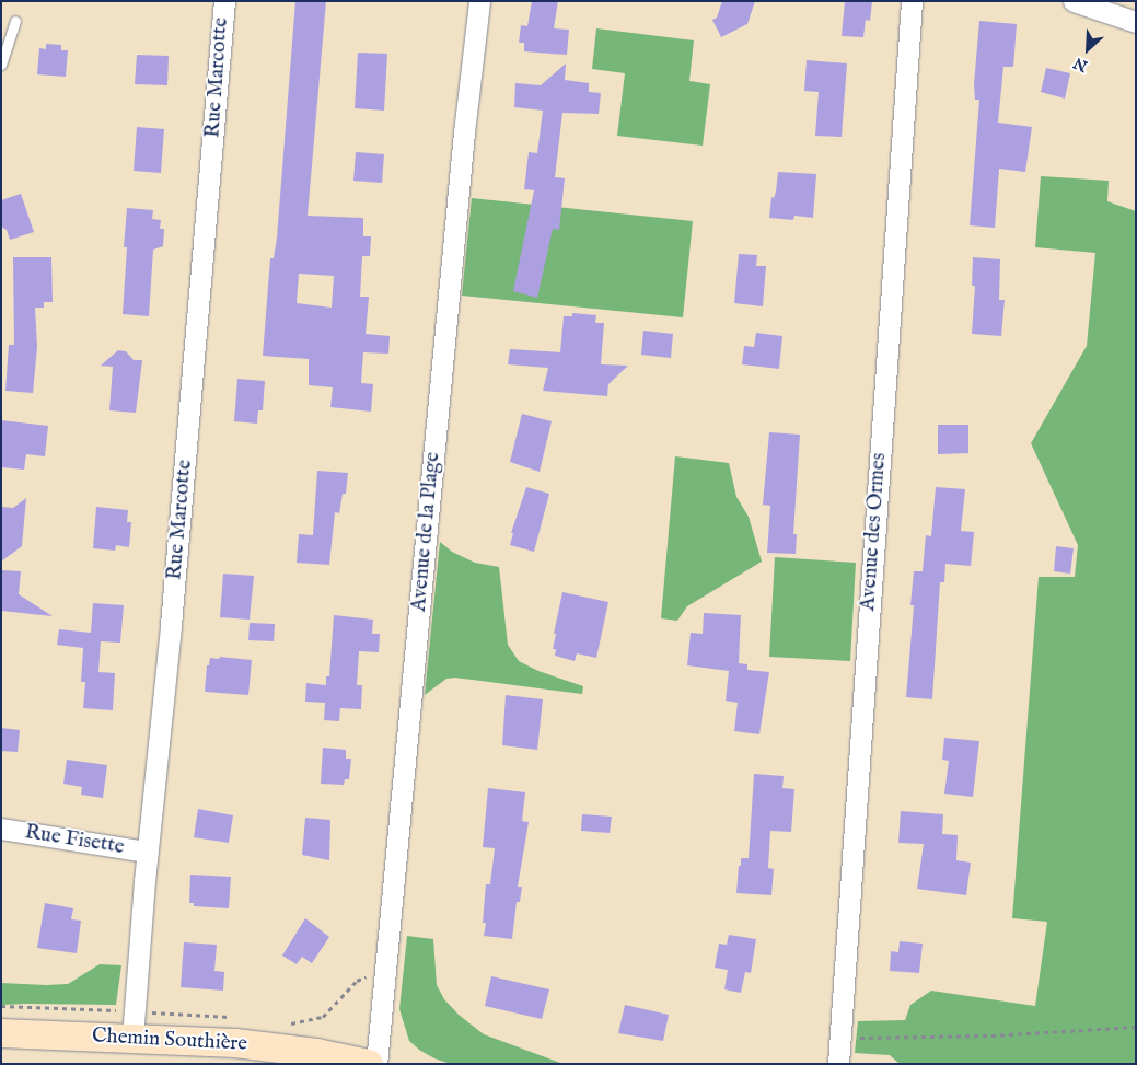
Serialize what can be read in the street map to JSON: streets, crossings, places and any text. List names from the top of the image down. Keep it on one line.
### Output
{"streets":{"street":["Rue Marcotte","Avenue de la Plage","Avenue des Ormes","Rue Fisette","Chemin Southière"]},"crossings":[["Rue Marcotte","Rue Fisette"],["Rue Marcotte","Chemin Southière"]],"north":"bottom left"}
